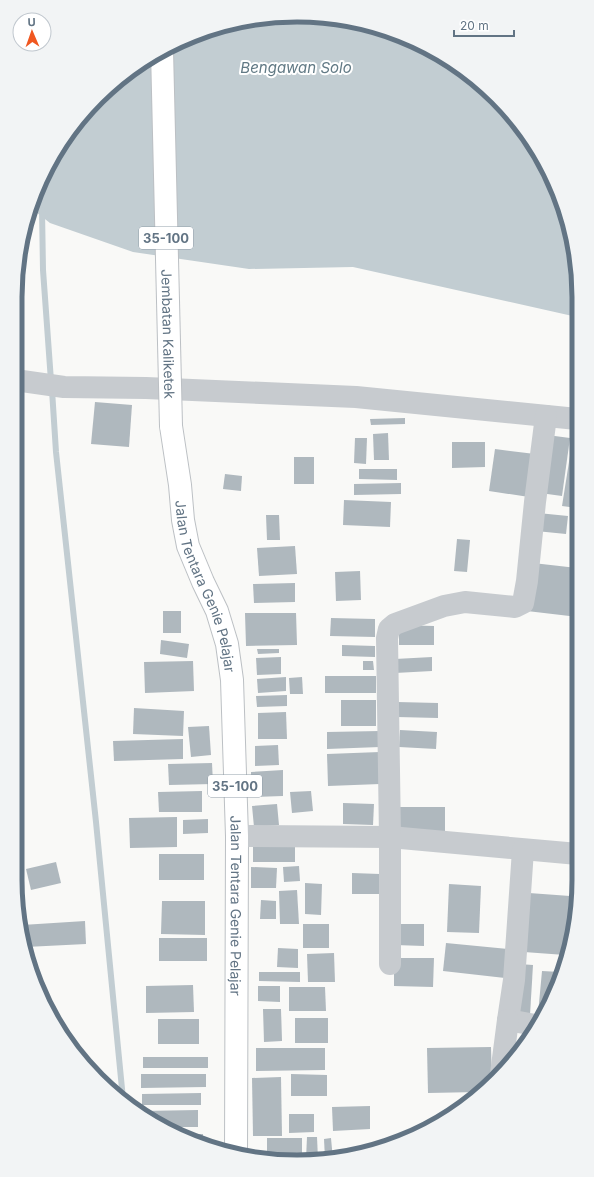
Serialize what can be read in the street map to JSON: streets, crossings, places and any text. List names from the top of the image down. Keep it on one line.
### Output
{"streets":{"main road":["35-100","Jembatan Kaliketek","Jalan Tentara Genie Pelajar"]},"crossings":[["Jembatan Kaliketek","Jalan Tentara Genie Pelajar"]],"water":["Bengawan Solo"],"scale_bar":"20 m","north":"top"}
